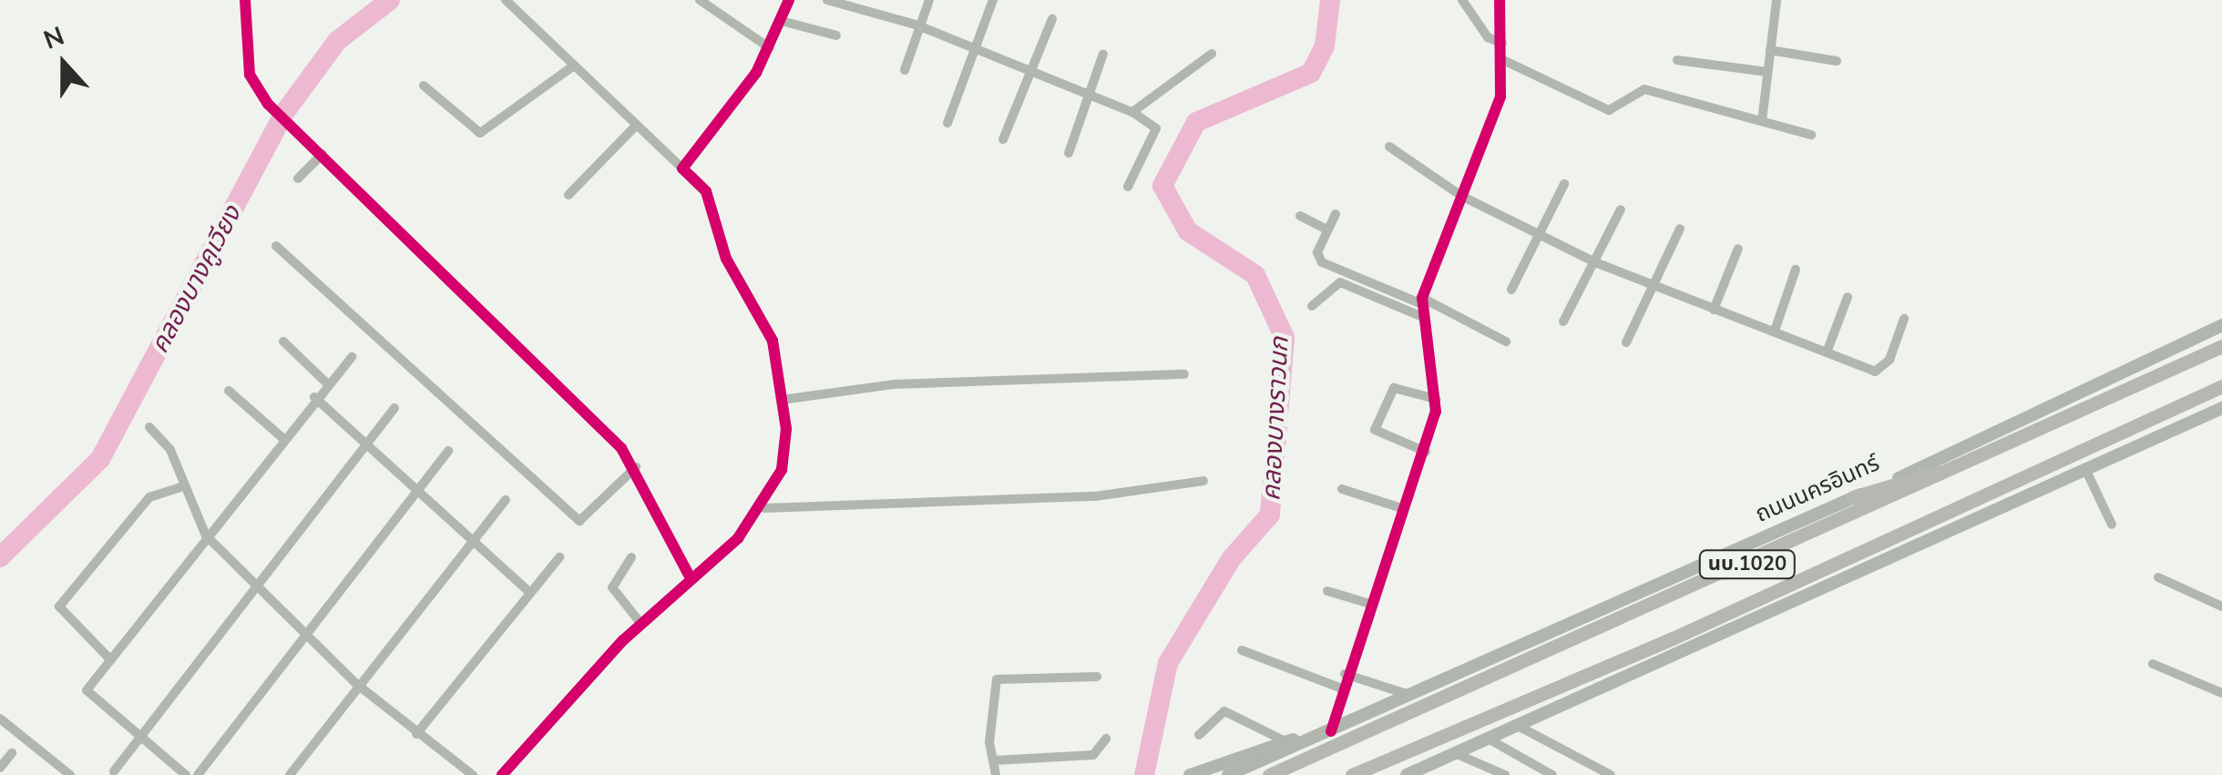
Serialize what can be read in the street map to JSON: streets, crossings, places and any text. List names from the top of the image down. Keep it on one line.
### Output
{"streets":{"main road":["ถนนนครอินทร์","นบ.1020"]},"water":["คลองบางคูเวียง","คลองบางราวนก"],"north":"top"}
